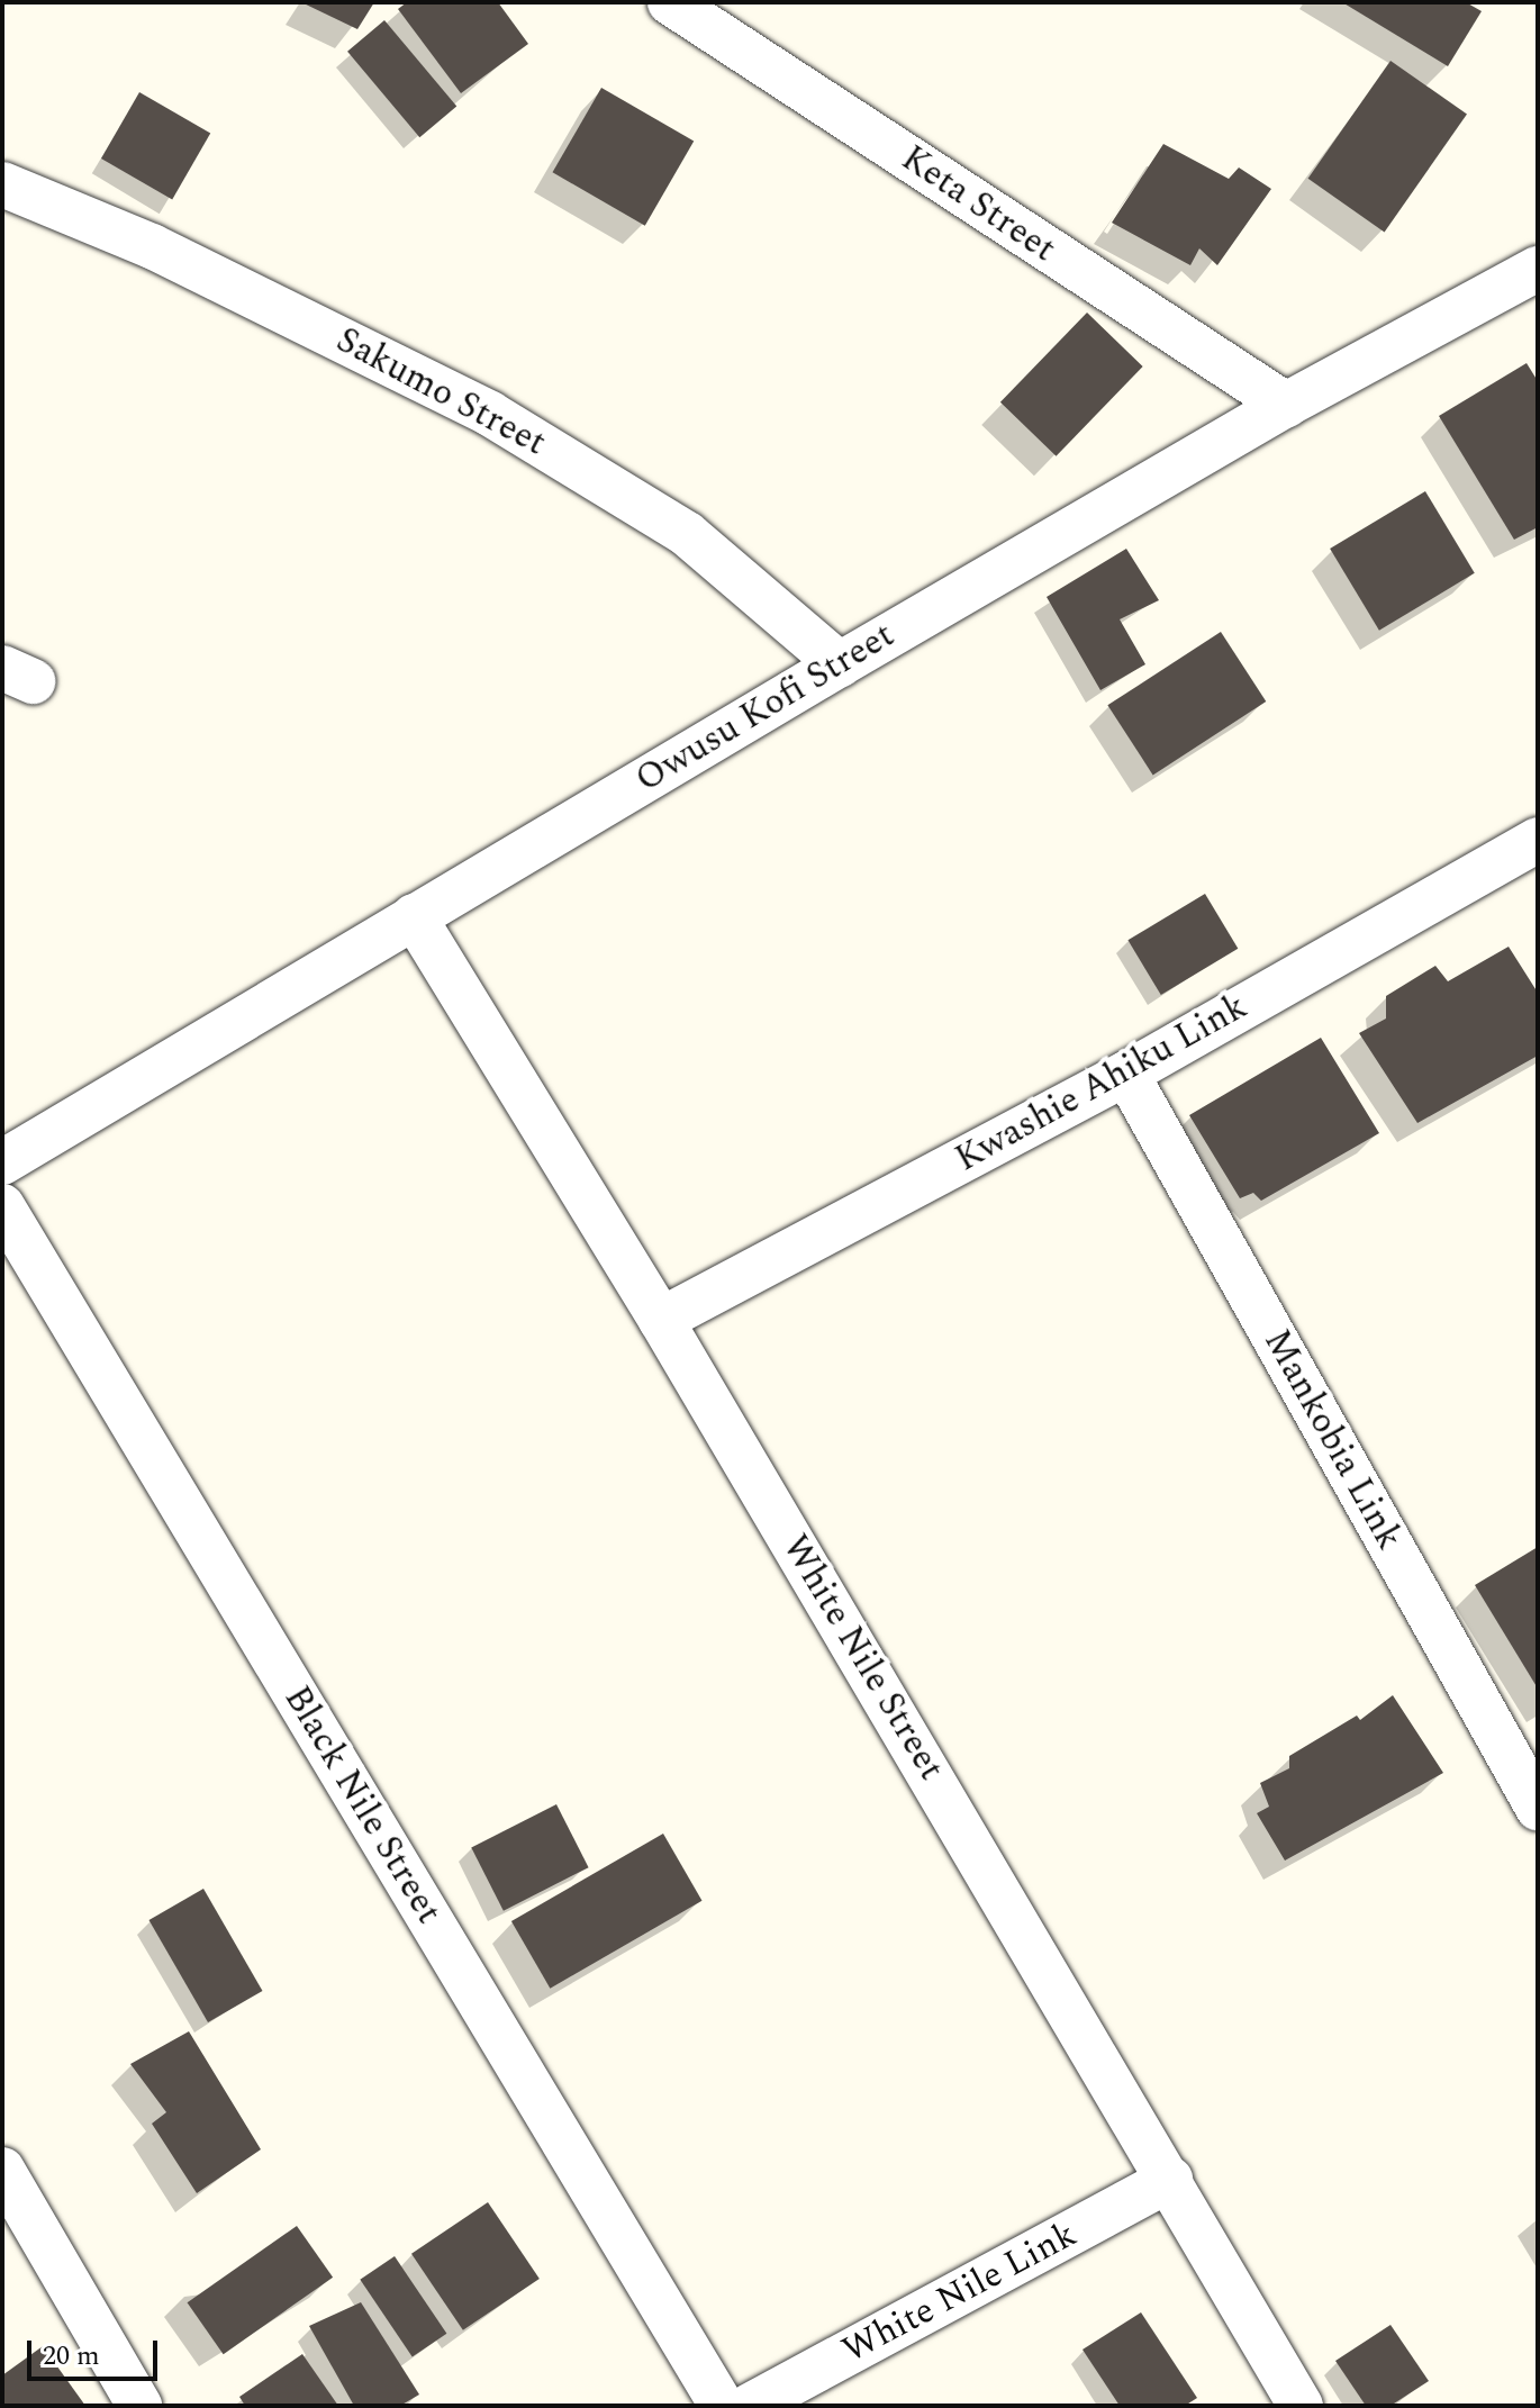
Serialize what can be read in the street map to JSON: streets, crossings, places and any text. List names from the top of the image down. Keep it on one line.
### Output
{"streets":{"street":["Keta Street","Sakumo Street","Owusu Kofi Street","Kwashie Ahiku Link","Mankobia Link","White Nile Street","Black Nile Street","White Nile Link"]},"crossings":[["Keta Street","Owusu Kofi Street"],["Sakumo Street","Owusu Kofi Street"],["Owusu Kofi Street","White Nile Street"],["Kwashie Ahiku Link","Mankobia Link"],["Kwashie Ahiku Link","White Nile Street"],["White Nile Street","White Nile Link"]],"scale_bar":"20 m"}
